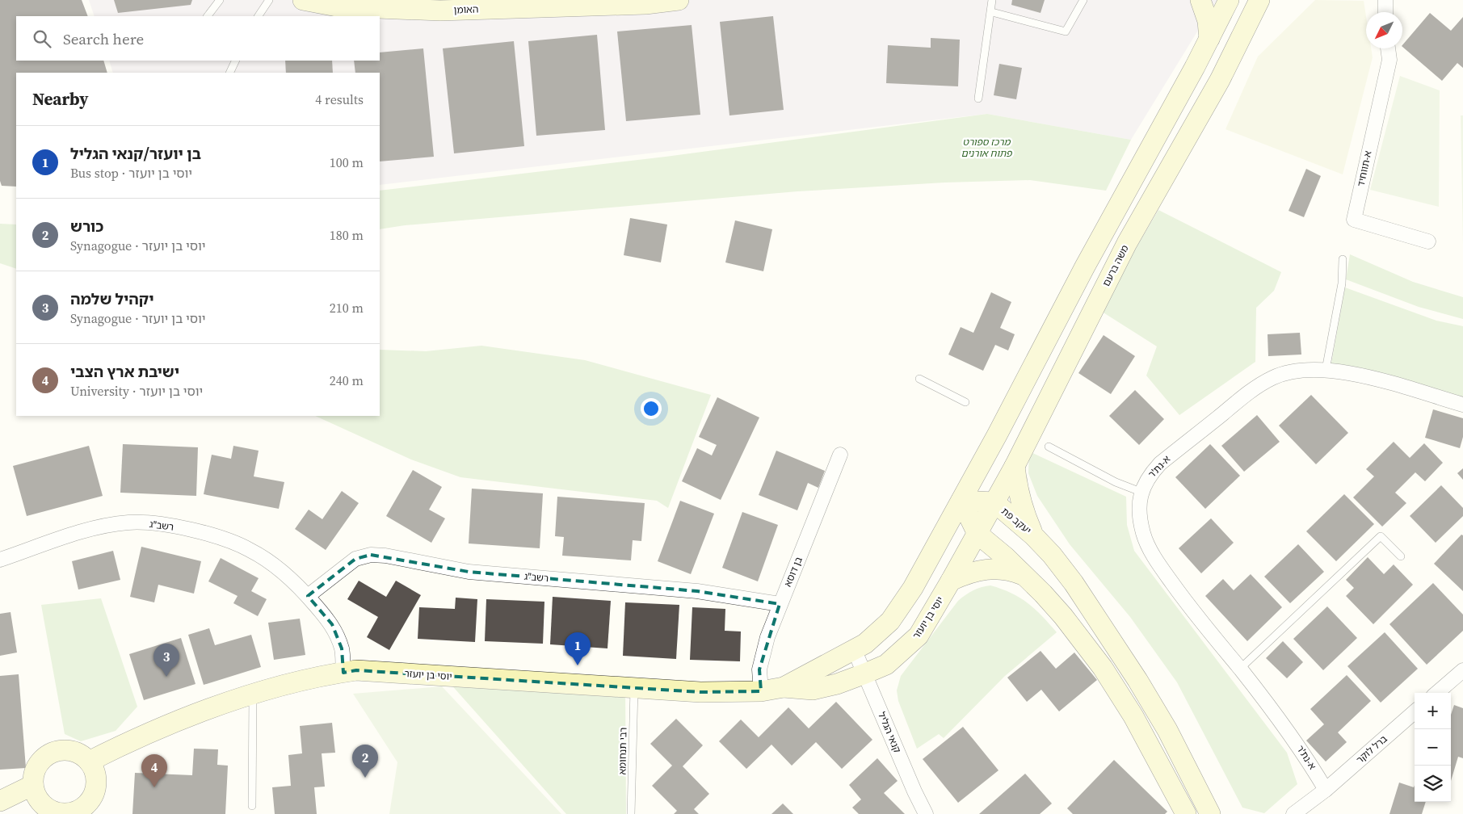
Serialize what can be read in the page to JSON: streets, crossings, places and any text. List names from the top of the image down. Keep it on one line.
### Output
{"streets":{"main road":["האומן","משה ברעם","יעקב פת","יוסי בן יועזר"],"street":["א-תווחיד","א-נת'ר","רשב\"ג","בן דוסא","קנאי הגליל","ברל לוקר"],"lane":["רבי תנחומא"]},"crossings":[["משה ברעם","יעקב פת"],["משה ברעם","יוסי בן יועזר"],["א-נת'ר","ברל לוקר"],["יעקב פת","יוסי בן יועזר"],["רשב\"ג","בן דוסא"],["רשב\"ג","יוסי בן יועזר"],["בן דוסא","יוסי בן יועזר"],["יוסי בן יועזר","קנאי הגליל"],["יוסי בן יועזר","רבי תנחומא"]],"parks":["מרכז ספורט פתוח אורנים"],"north":"bottom left","page":{"search":"Search here","heading":["Nearby","4 results"],"list":[{"mark":"1","name":"בן יועזר/קנאי הגליל","note":"Bus stop · יוסי בן יועזר","value":"100 m"},{"mark":"2","name":"כורש","note":"Synagogue · יוסי בן יועזר","value":"180 m"},{"mark":"3","name":"יקהיל שלמה","note":"Synagogue · יוסי בן יועזר","value":"210 m"},{"mark":"4","name":"ישיבת ארץ הצבי","note":"University · יוסי בן יועזר","value":"240 m"}],"pins":["1","3","2","4"],"map_buttons":["+","−"]}}
